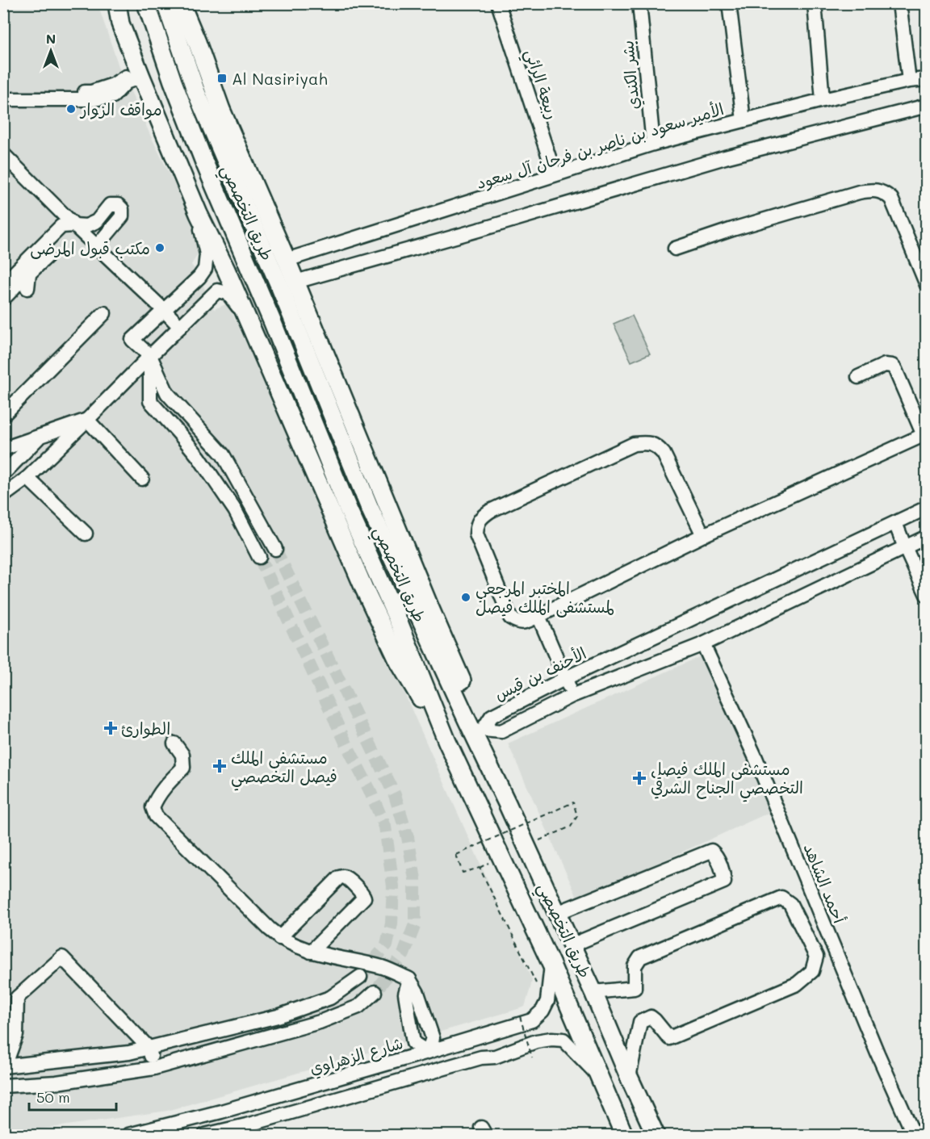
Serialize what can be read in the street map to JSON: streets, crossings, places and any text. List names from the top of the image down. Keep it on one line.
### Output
{"streets":{"main road":["طريق التخصصي"],"street":["بشر الكندي","ربيعة الرائي","الأمير سعود بن ناصر بن فرحان آل سعود","الأحنف بن قيس","أحمد الشاهد","شارع الزهراوي"]},"crossings":[["بشر الكندي","الأمير سعود بن ناصر بن فرحان آل سعود"],["ربيعة الرائي","الأمير سعود بن ناصر بن فرحان آل سعود"],["طريق التخصصي","شارع الزهراوي"]],"places":{"transit":["Al Nasiriyah"],"other":["مواقف الزوار","مكتب قبول المرضى","المختبر المرجعي لمستشفى الملك فيصل"],"health":["الطوارئ","مستشفى الملك فيصل التخصصي","مستشفى الملك فيصل التخصصي الجناح الشرقي"]},"scale_bar":"50 m","north":"top"}
